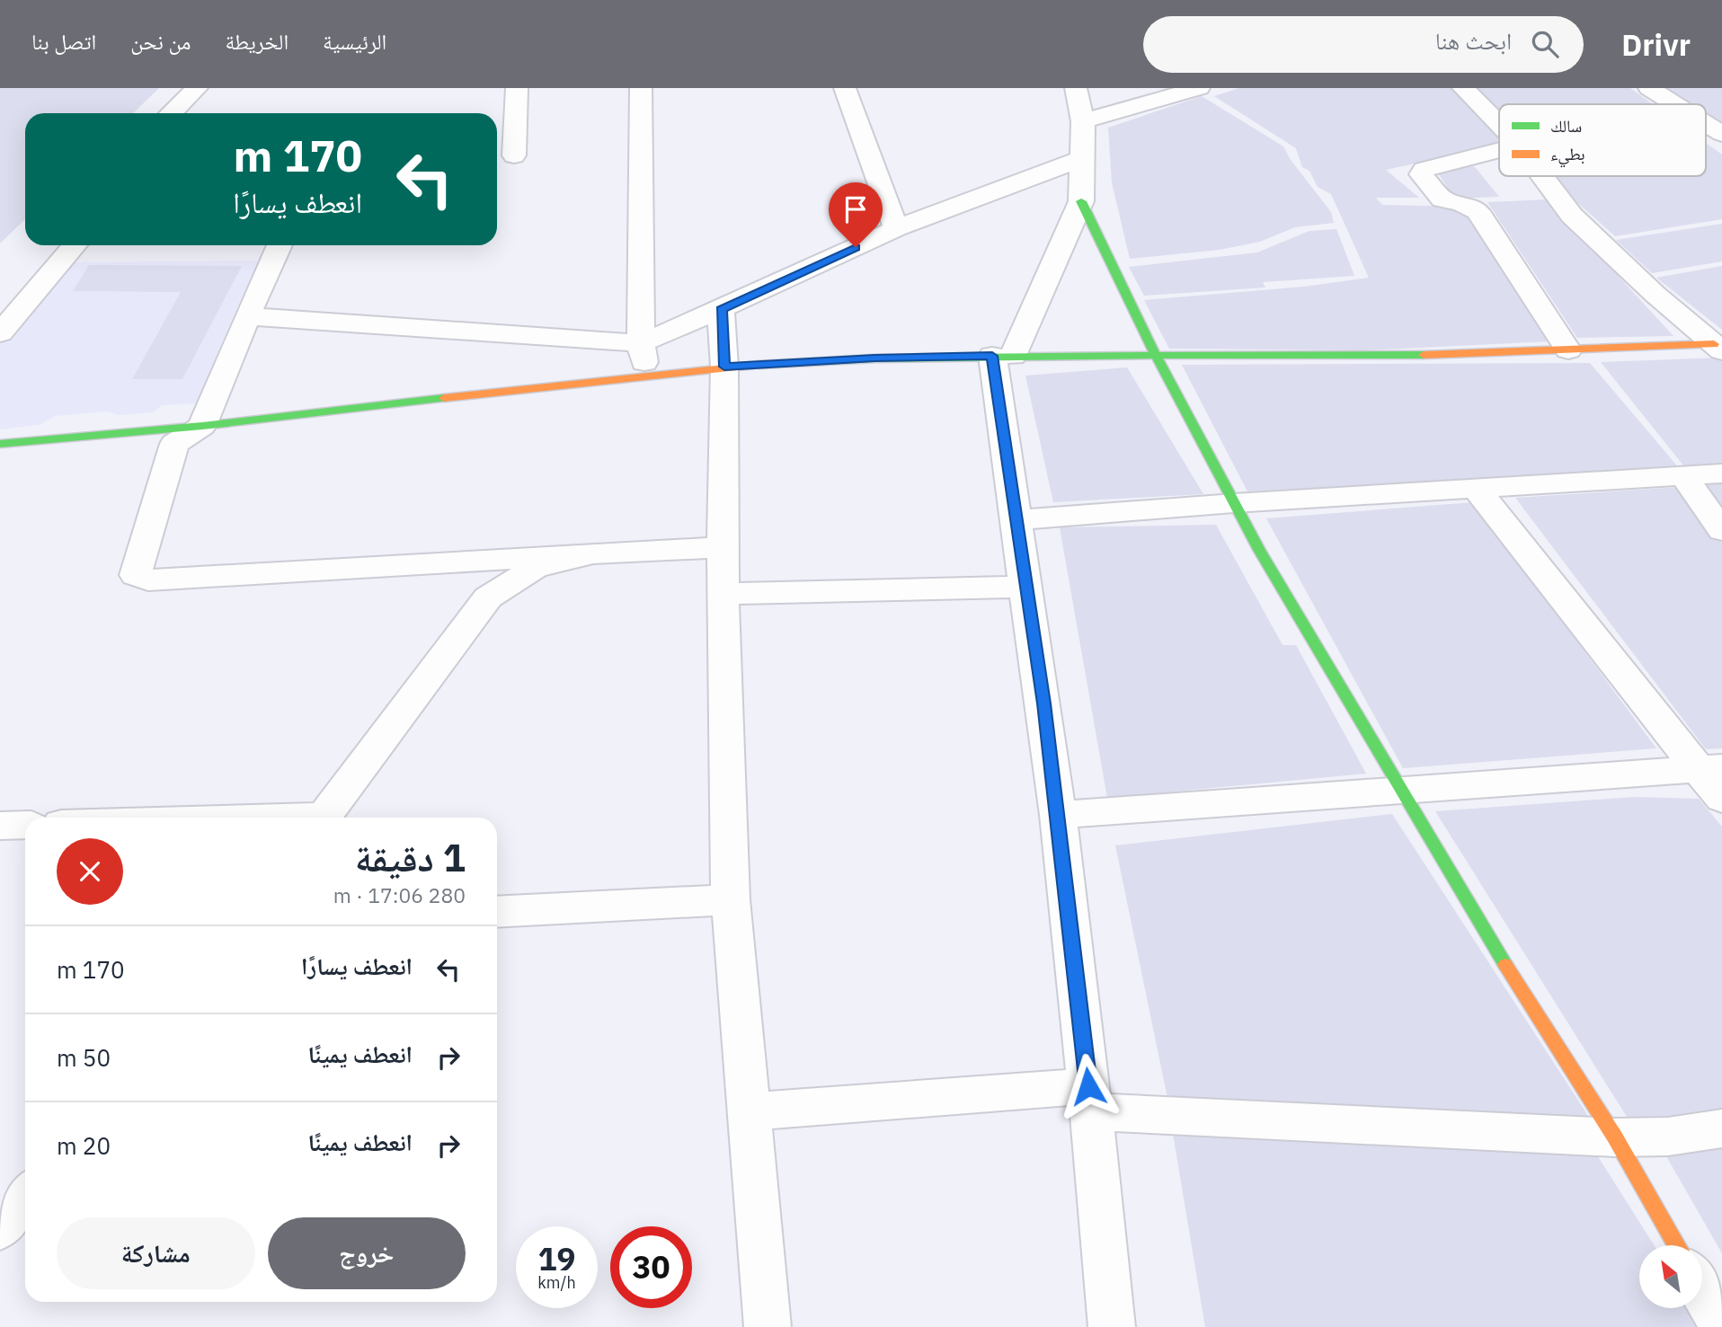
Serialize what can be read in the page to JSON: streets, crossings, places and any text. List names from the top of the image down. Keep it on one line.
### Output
{"legend":["سالك","بطيء"],"north":"top left","page":{"header":"Drivr","search":"ابحث هنا","nav":["الرئيسية","الخريطة","من نحن","اتصل بنا"],"turn":["170 m","انعطف يسارًا"],"heading":["1 دقيقة","280 m · 17:06"],"list":[{"name":"انعطف يسارًا","value":"170 m"},{"name":"انعطف يمينًا","value":"50 m"},{"name":"انعطف يمينًا","value":"20 m"}],"buttons":["خروج","مشاركة"],"speed":"19 km/h","limit":"30"}}
